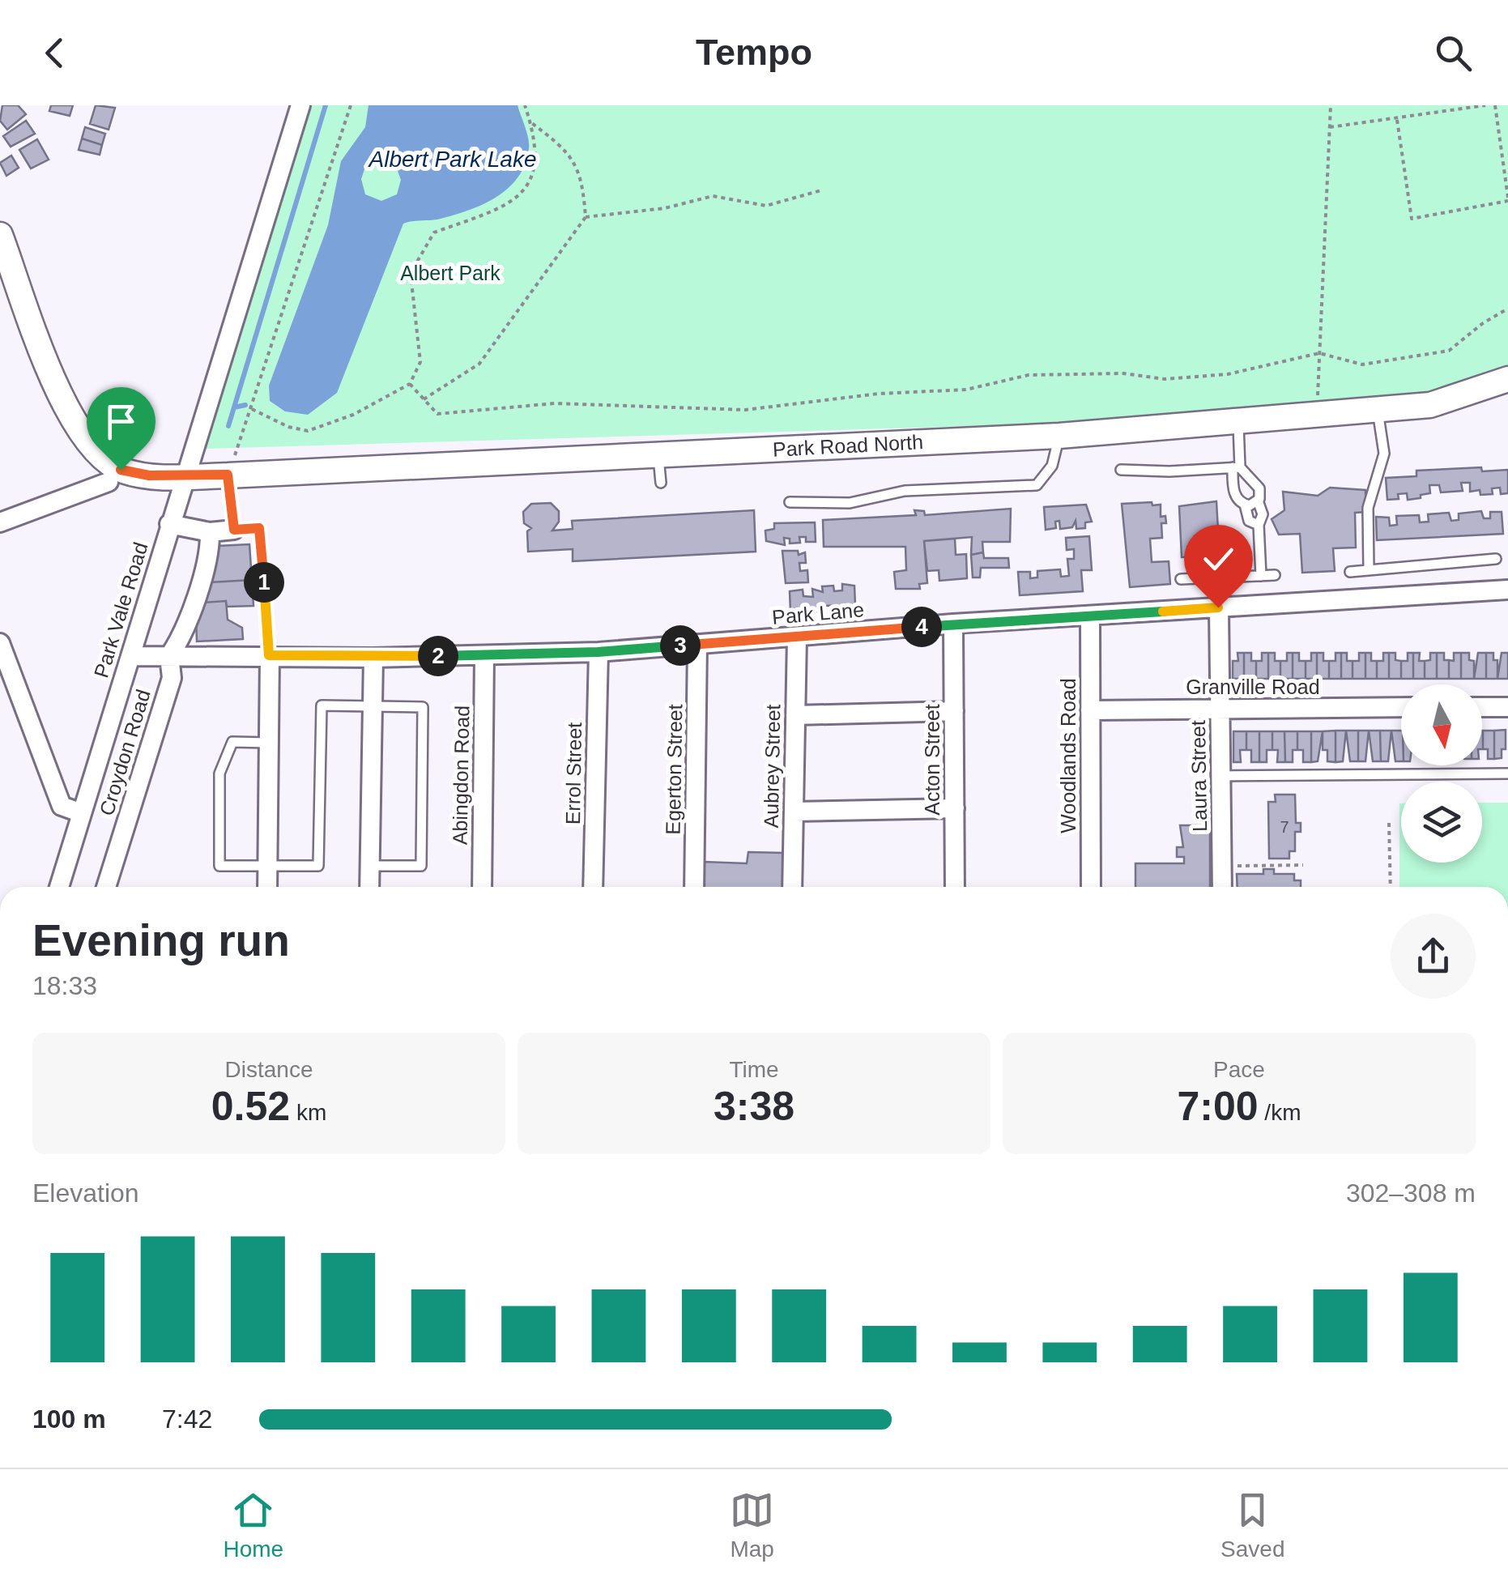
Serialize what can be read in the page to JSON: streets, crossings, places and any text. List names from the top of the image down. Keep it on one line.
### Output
{"streets":{"street":["Park Road North","Park Vale Road","Park Lane","Granville Road","Croydon Road","Woodlands Road","Acton Street","Aubrey Street","Egerton Street","Errol Street","Abingdon Road","Laura Street"]},"crossings":[["Park Road North","Park Vale Road"],["Park Vale Road","Park Lane"],["Park Lane","Croydon Road"],["Park Lane","Woodlands Road"],["Park Lane","Acton Street"],["Park Lane","Aubrey Street"],["Park Lane","Egerton Street"],["Park Lane","Errol Street"],["Park Lane","Abingdon Road"],["Park Lane","Laura Street"],["Granville Road","Woodlands Road"],["Granville Road","Laura Street"]],"water":["Albert Park Lake"],"parks":["Albert Park"],"house_numbers":["7"],"north":"bottom","page":{"header":"Tempo","pins":["1","4","3","2"],"heading":["Evening run","18:33"],"stats":[["Distance","0.52 km"],["Time","3:38"],["Pace","7:00 /km"]],"chart":["Elevation","302–308 m"],"list":[{"name":"100 m","note":"7:42"}],"tabs":["Home","Map","Saved"]}}
